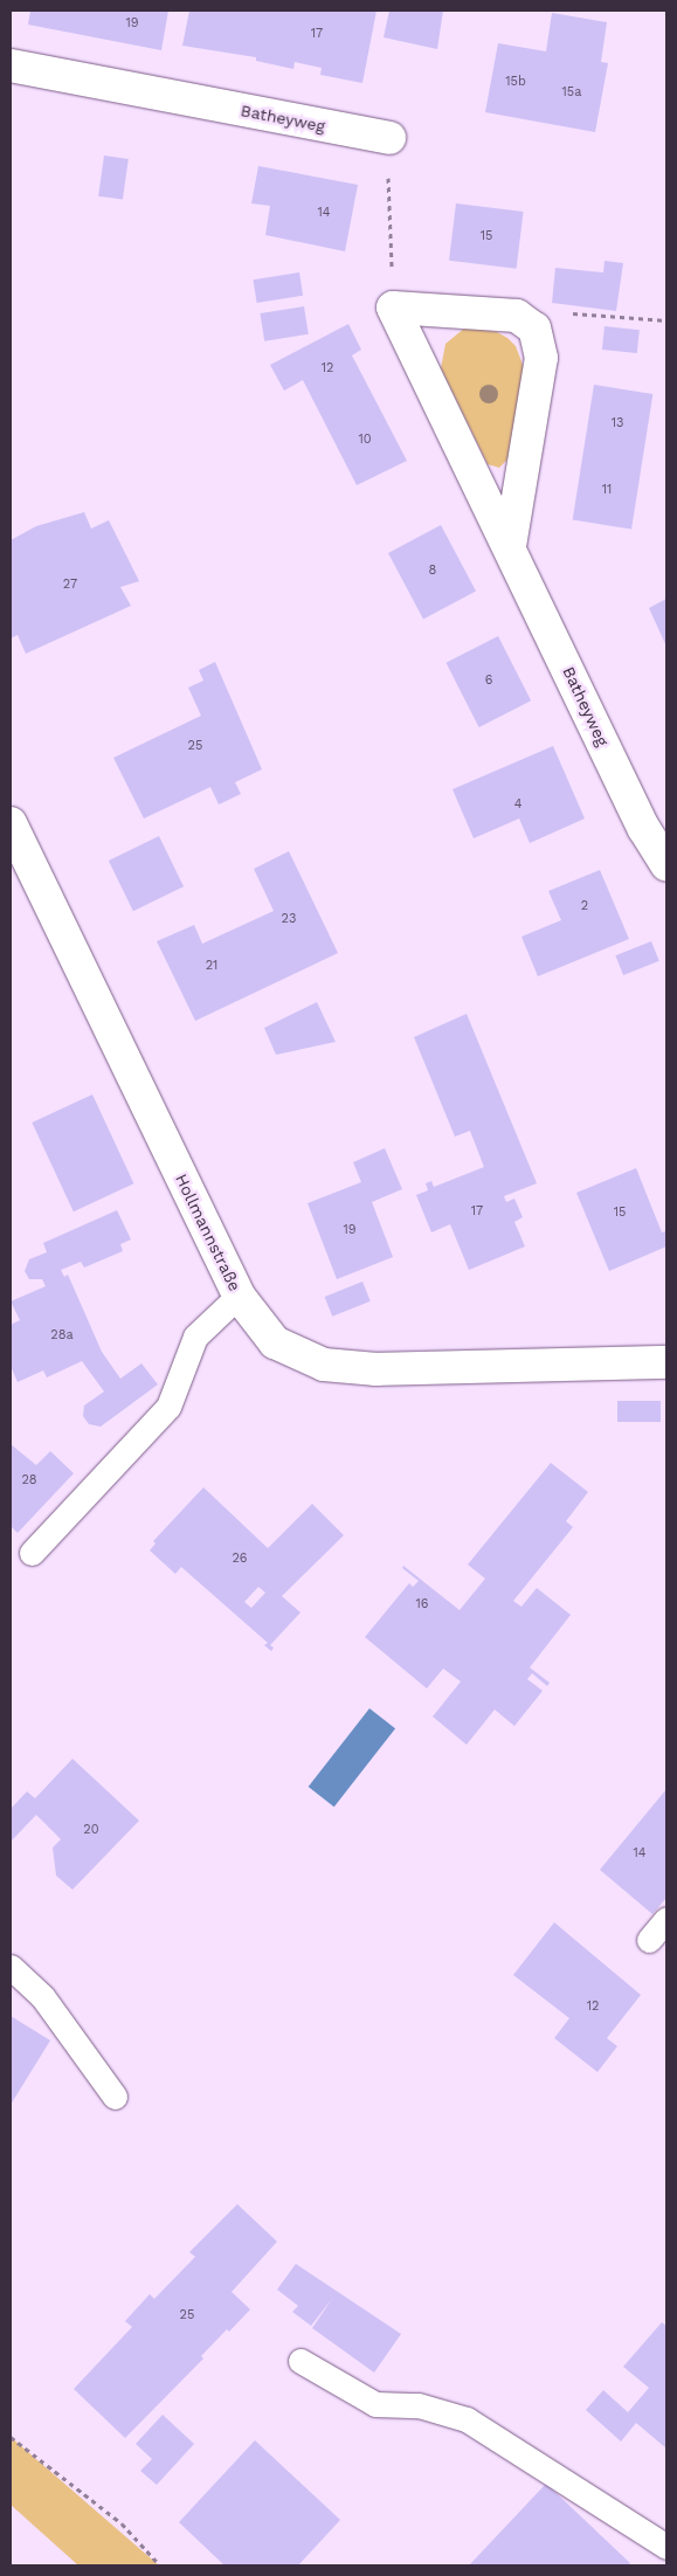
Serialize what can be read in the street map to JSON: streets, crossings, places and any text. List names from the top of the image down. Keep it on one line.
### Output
{"streets":{"street":["Batheyweg","Hollmannstraße"]},"house_numbers":["19","17","15b","15a","14","15","12","13","10","11","8","27","6","25","4","2","23","21","17","15","19","28a","28","26","16","20","14","12","25"]}
